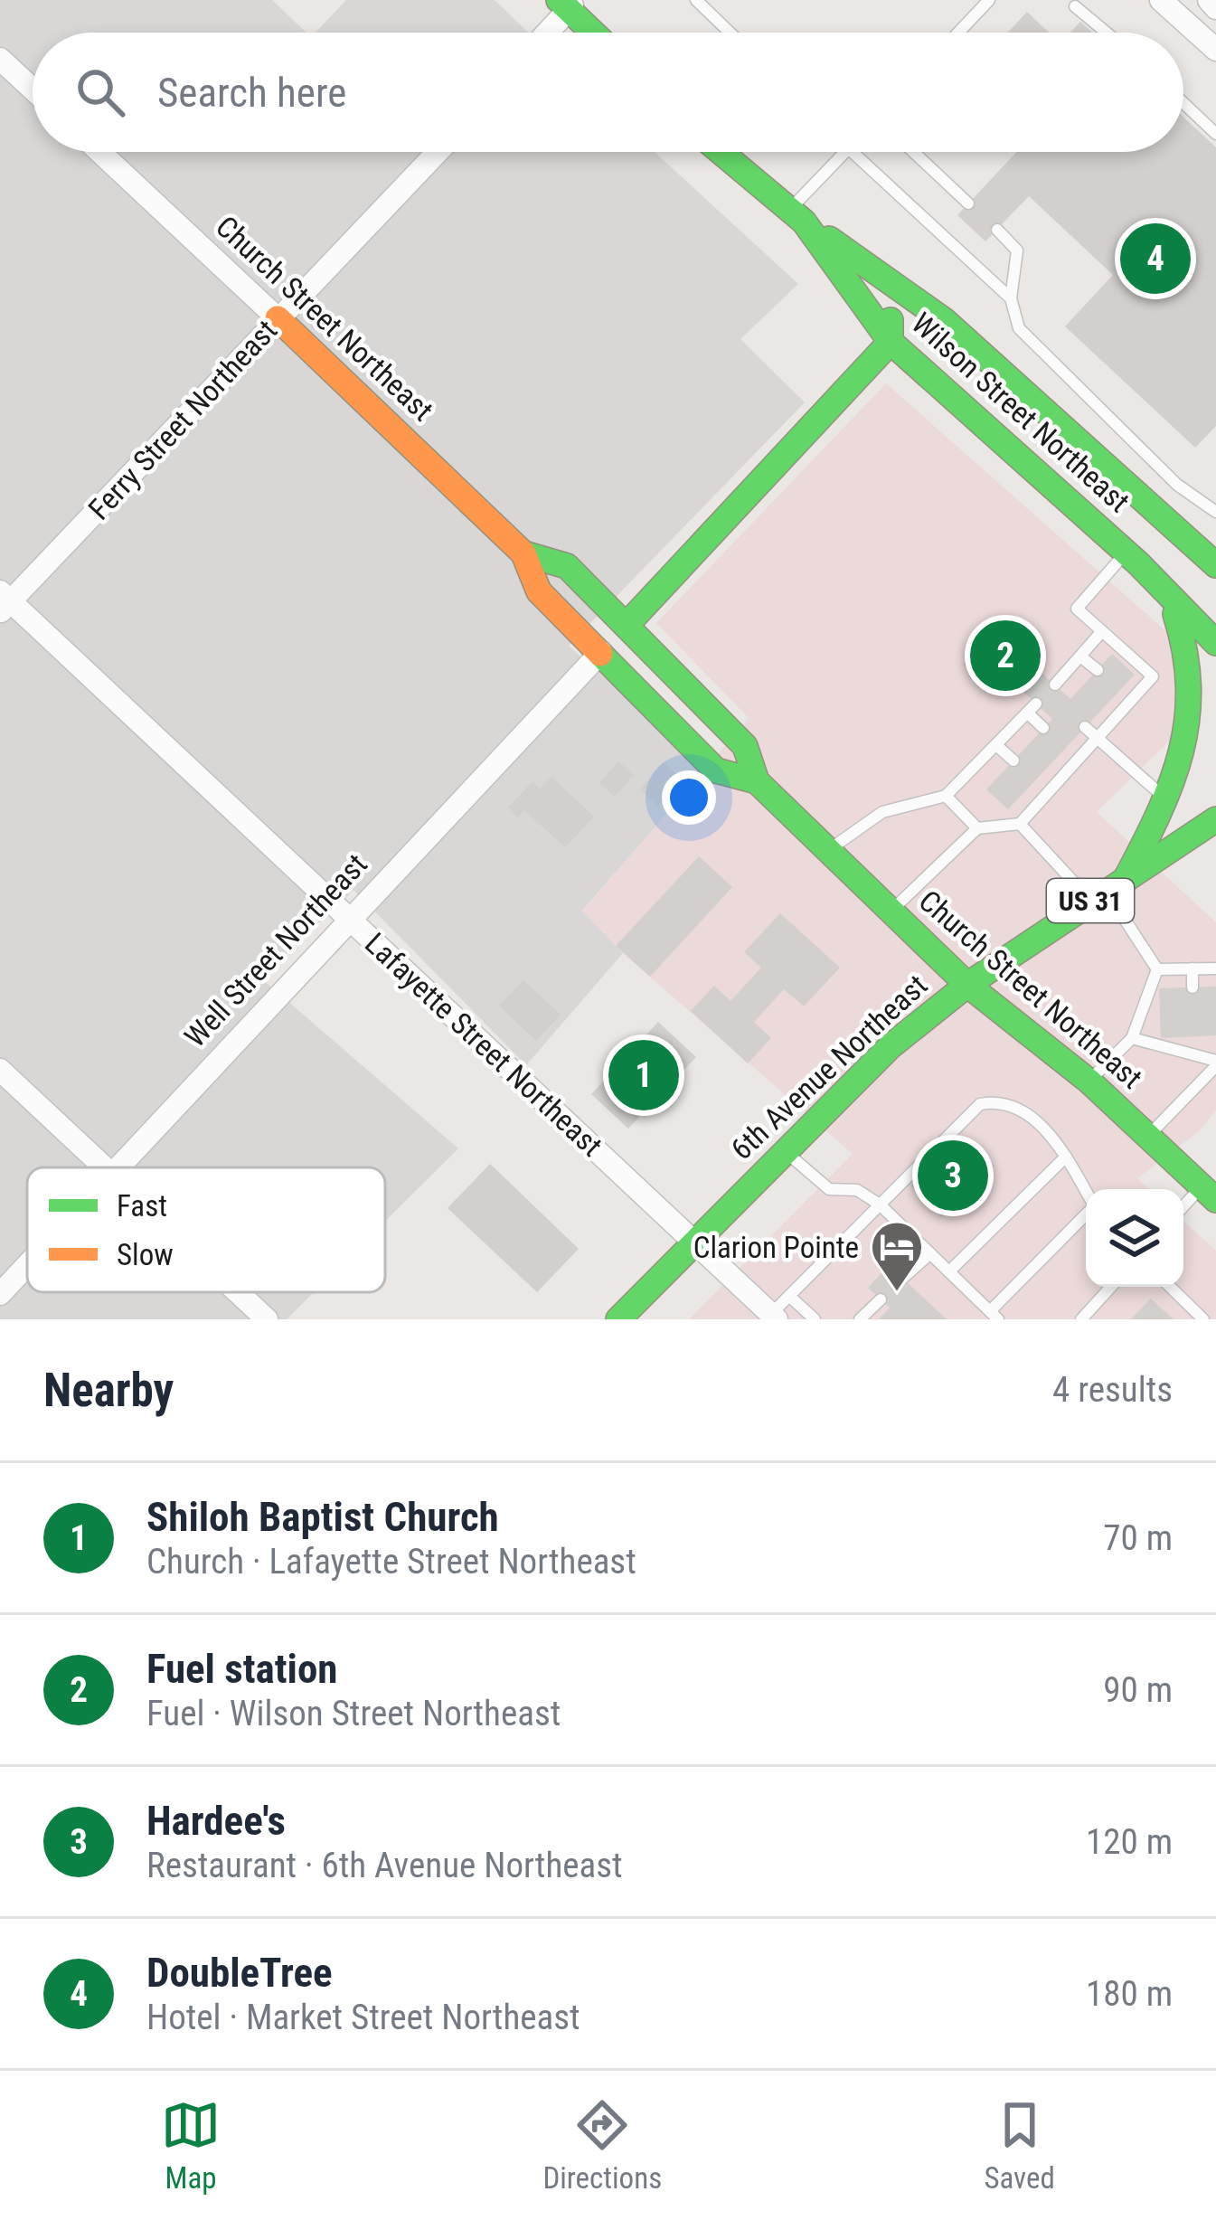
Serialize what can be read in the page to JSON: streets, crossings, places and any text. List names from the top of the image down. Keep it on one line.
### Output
{"streets":{"main road":["Church Street Northeast","Wilson Street Northeast","US 31","6th Avenue Northeast"],"street":["Ferry Street Northeast","Well Street Northeast","Lafayette Street Northeast"]},"crossings":[["Church Street Northeast","Ferry Street Northeast"],["Church Street Northeast","Well Street Northeast"],["Church Street Northeast","6th Avenue Northeast"],["Ferry Street Northeast","Lafayette Street Northeast"],["Well Street Northeast","Lafayette Street Northeast"],["Lafayette Street Northeast","6th Avenue Northeast"]],"places":{"hotel":["Clarion Pointe"]},"legend":["Fast","Slow"],"page":{"search":"Search here","pins":["4","2","1","3"],"heading":["Nearby","4 results"],"list":[{"mark":"1","name":"Shiloh Baptist Church","note":"Church · Lafayette Street Northeast","value":"70 m"},{"mark":"2","name":"Fuel station","note":"Fuel · Wilson Street Northeast","value":"90 m"},{"mark":"3","name":"Hardee's","note":"Restaurant · 6th Avenue Northeast","value":"120 m"},{"mark":"4","name":"DoubleTree","note":"Hotel · Market Street Northeast","value":"180 m"}],"nav":["Map","Directions","Saved"]}}
